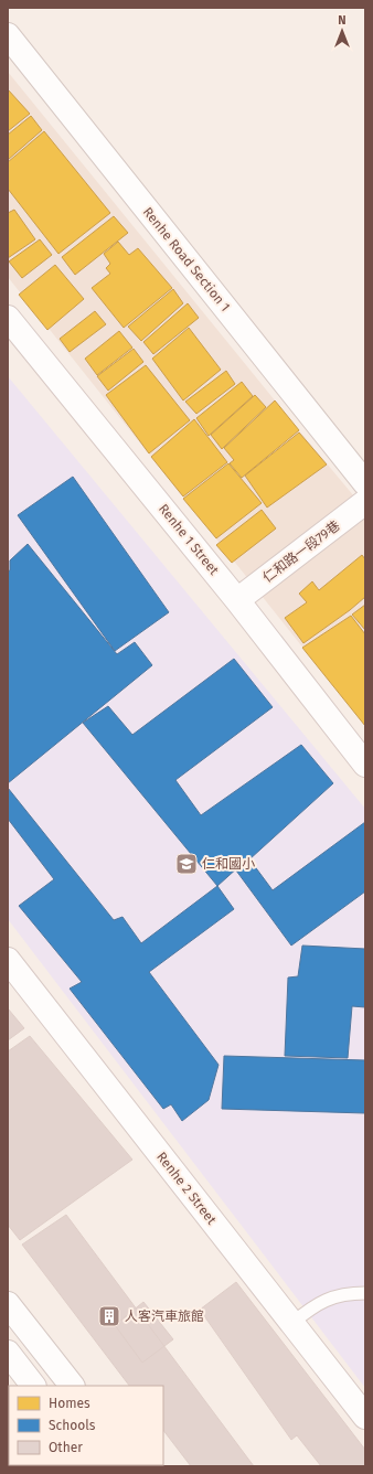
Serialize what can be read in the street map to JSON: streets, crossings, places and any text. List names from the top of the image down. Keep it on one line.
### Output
{"streets":{"street":["Renhe Road Section 1","Renhe 1 Street","仁和路一段79巷","Renhe 2 Street"]},"crossings":[["Renhe 1 Street","仁和路一段79巷"]],"places":{"school or university":["仁和國小"],"building":["人客汽車旅館"]},"legend":["Homes","Schools","Other"],"north":"top"}
